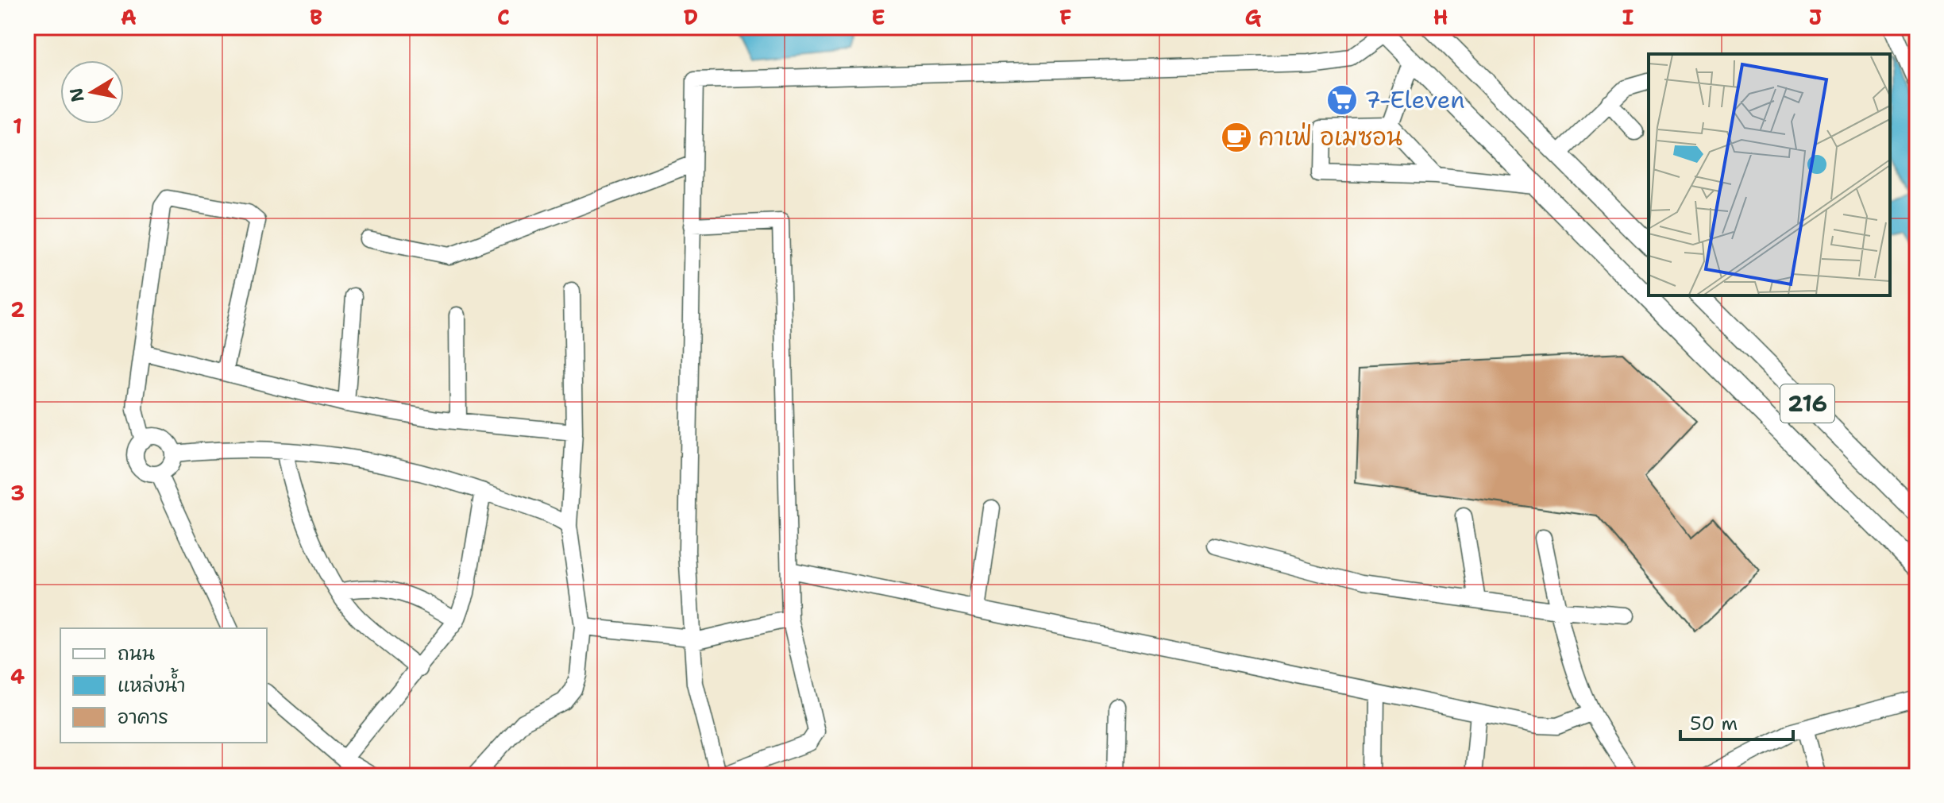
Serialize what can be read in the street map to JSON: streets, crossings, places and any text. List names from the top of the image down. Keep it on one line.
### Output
{"streets":{"main road":["216"]},"places":{"supermarket":["7-Eleven"],"cafe":["คาเฟ่ อเมซอน"]},"legend":["ถนน","แหล่งน้ำ","อาคาร"],"scale_bar":"50 m","north":"left","grid":{"columns":["A","B","C","D","E","F","G","H","I","J"],"rows":["1","2","3","4"]}}
